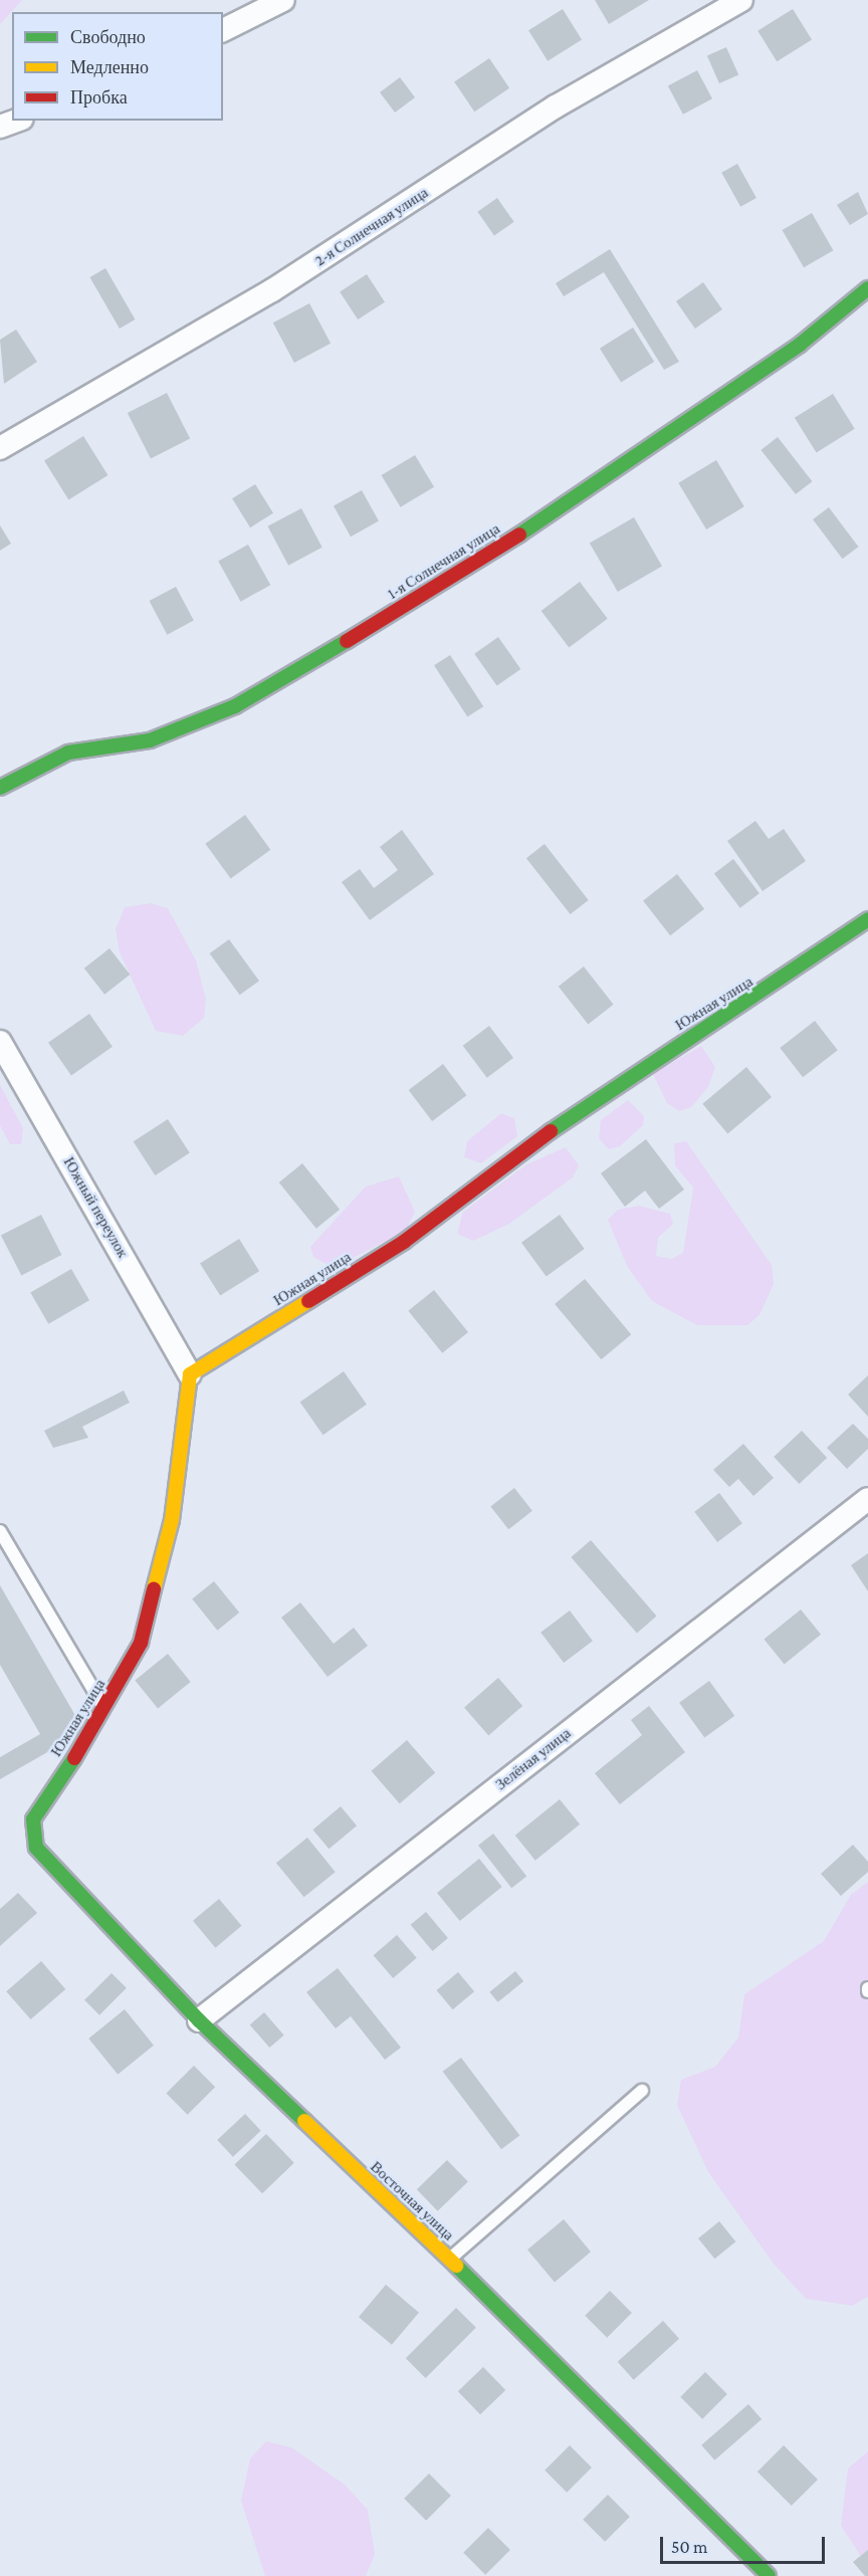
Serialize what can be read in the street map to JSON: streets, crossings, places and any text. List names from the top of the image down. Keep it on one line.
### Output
{"streets":{"street":["2-я Солнечная улица","1-я Солнечная улица","Южная улица","Южный переулок","Зелёная улица","Восточная улица"]},"crossings":[["Южная улица","Южный переулок"],["Южная улица","Восточная улица"],["Зелёная улица","Восточная улица"]],"legend":["Свободно","Медленно","Пробка"],"scale_bar":"50 m"}
